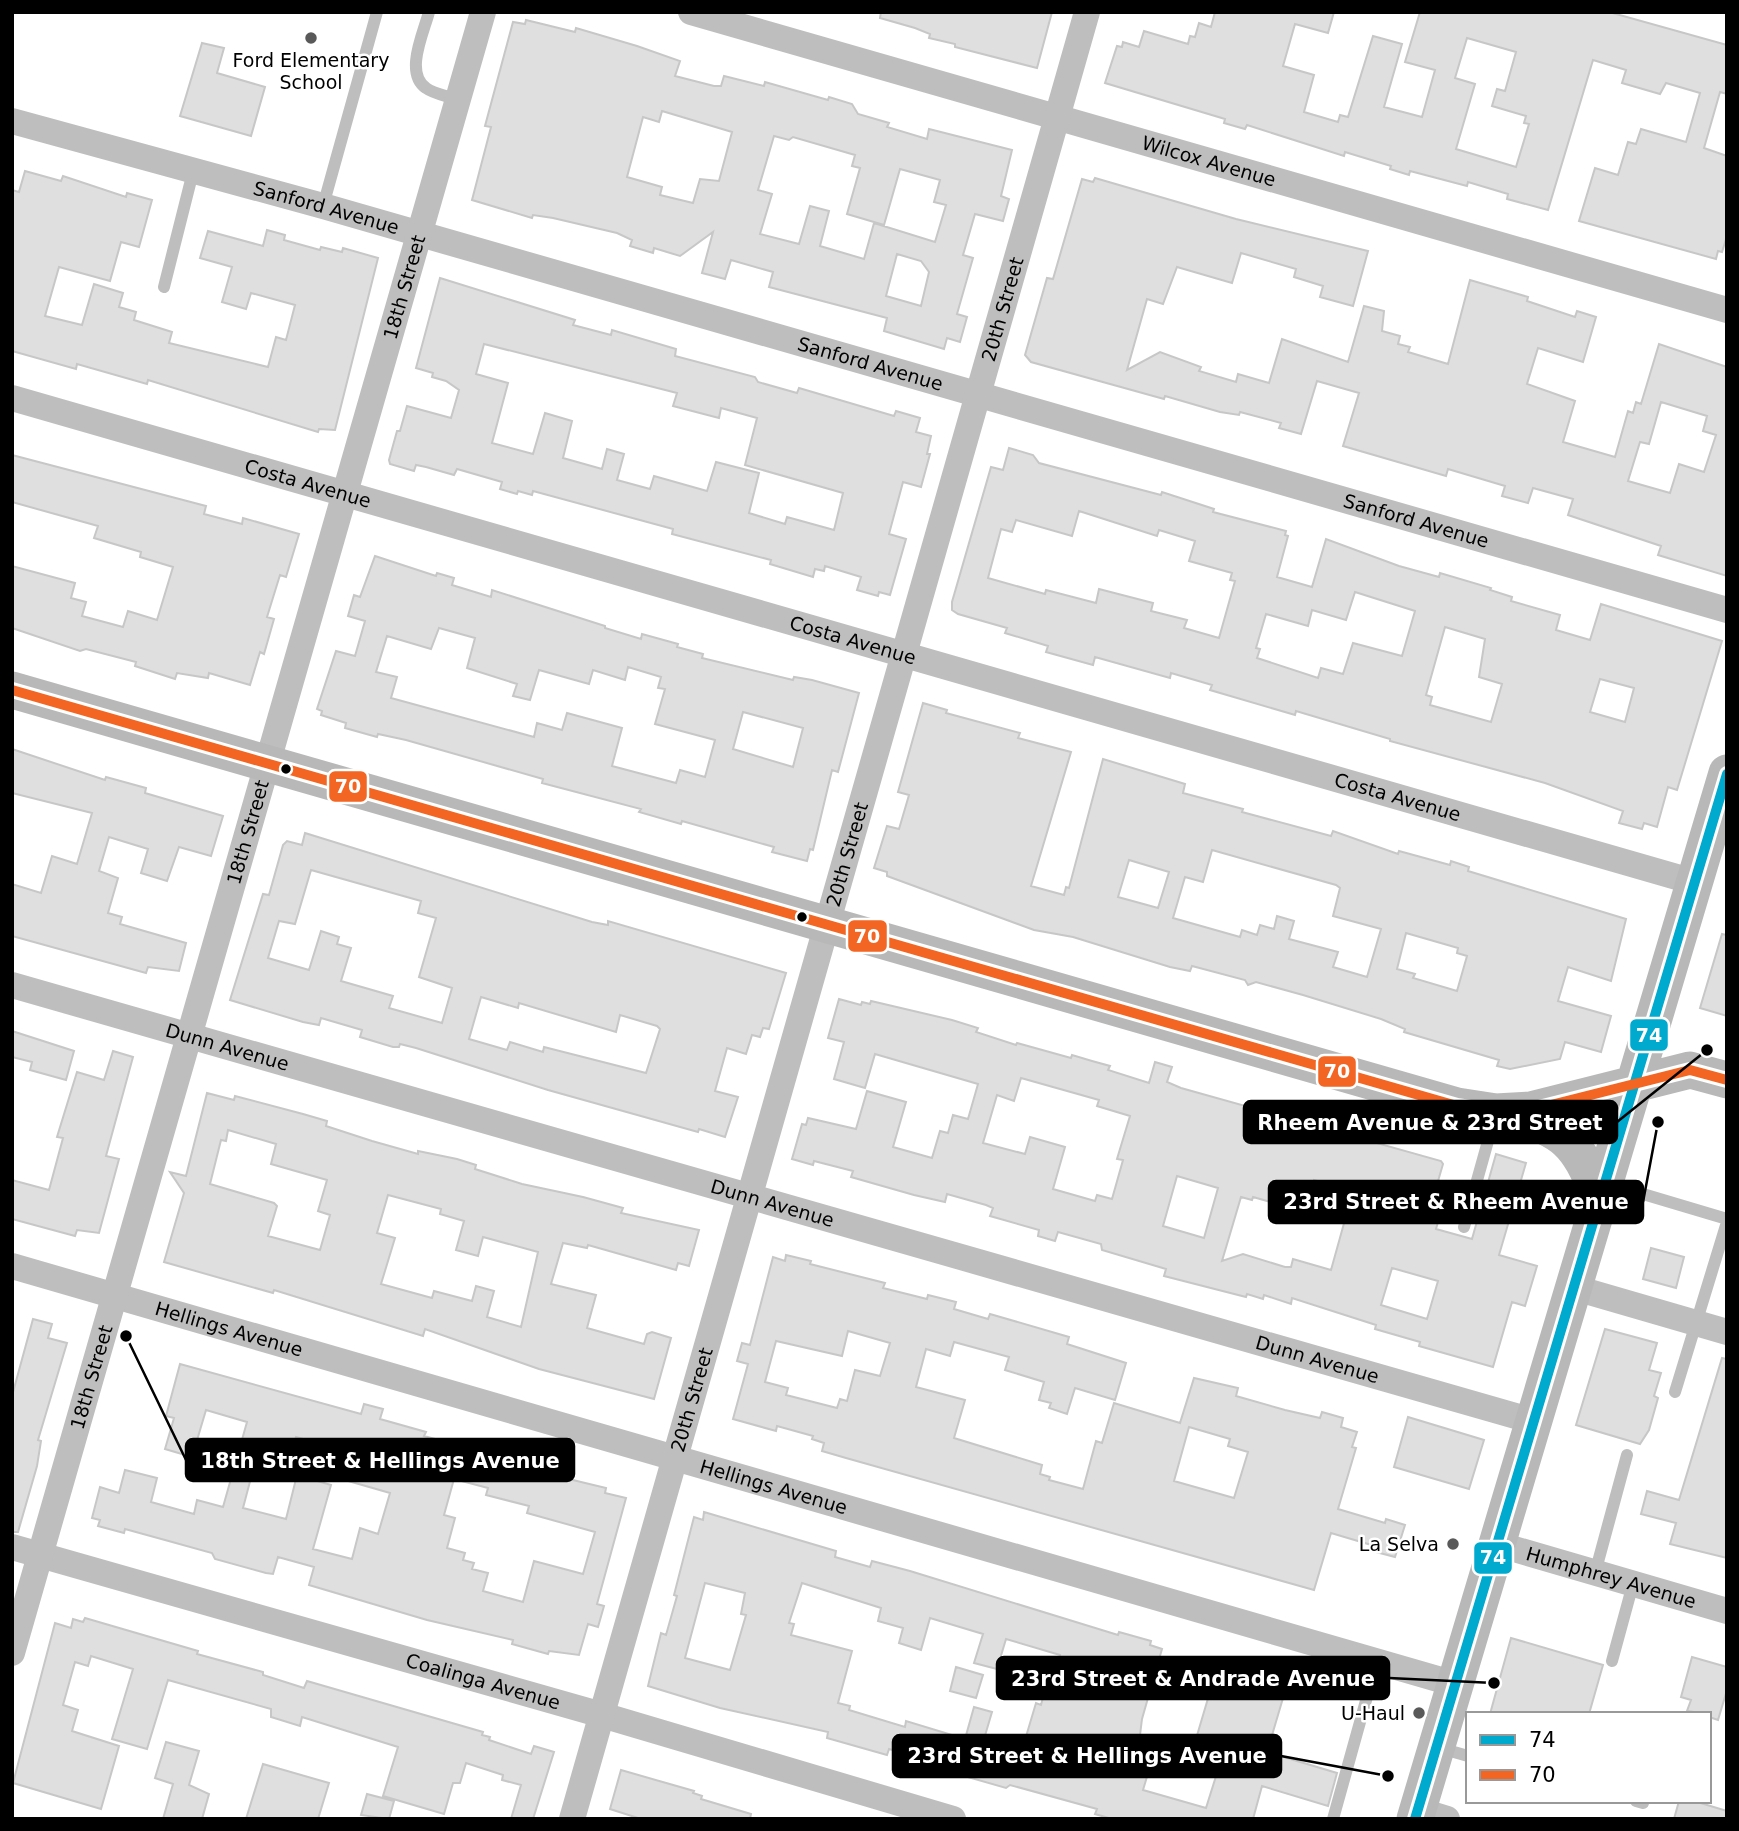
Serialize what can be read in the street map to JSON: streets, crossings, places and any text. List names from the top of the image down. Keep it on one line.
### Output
{"streets":{"street":["Wilcox Avenue","Sanford Avenue","18th Street","20th Street","Costa Avenue","Dunn Avenue","Hellings Avenue","Humphrey Avenue","Coalinga Avenue"]},"crossings":[["Wilcox Avenue","20th Street"],["Sanford Avenue","18th Street"],["Sanford Avenue","20th Street"],["18th Street","Costa Avenue"],["18th Street","Dunn Avenue"],["18th Street","Hellings Avenue"],["18th Street","Coalinga Avenue"],["20th Street","Costa Avenue"],["20th Street","Dunn Avenue"],["20th Street","Hellings Avenue"],["20th Street","Coalinga Avenue"]],"places":["Ford Elementary School","Rheem Avenue & 23rd Street","23rd Street & Rheem Avenue","18th Street & Hellings Avenue","La Selva","23rd Street & Andrade Avenue","U-Haul","23rd Street & Hellings Avenue"],"lines":["transit line 70","transit line 74"],"legend":["74","70"]}
